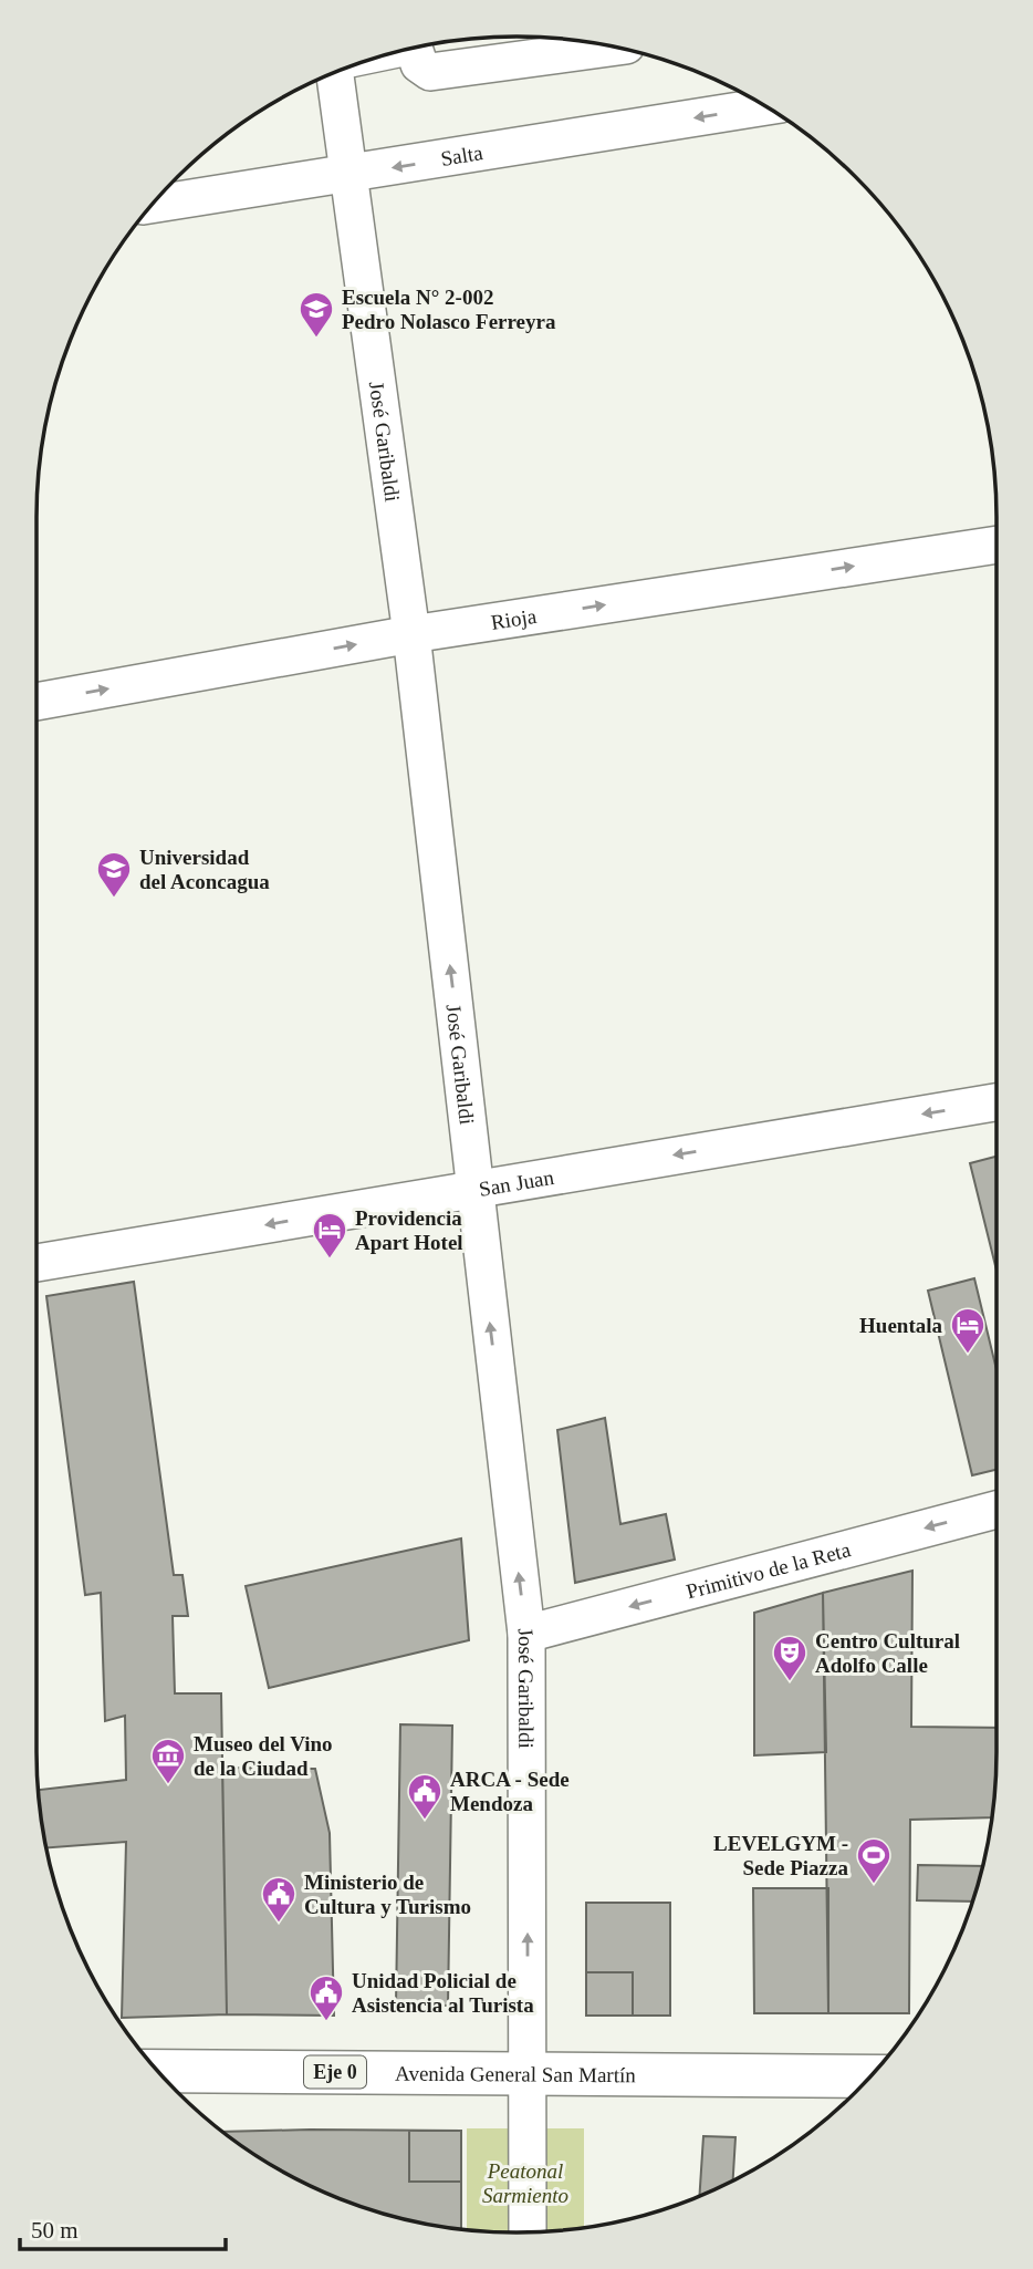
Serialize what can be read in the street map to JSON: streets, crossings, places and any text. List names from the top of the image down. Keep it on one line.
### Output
{"streets":{"main road":["Eje 0","Avenida General San Martín"],"street":["Salta","José Garibaldi","Rioja","San Juan","Primitivo de la Reta"]},"crossings":[["Salta","José Garibaldi"],["José Garibaldi","Rioja"],["José Garibaldi","San Juan"],["José Garibaldi","Primitivo de la Reta"],["José Garibaldi","Avenida General San Martín"]],"one_way":["José Garibaldi","Rioja","San Juan","Primitivo de la Reta"],"parks":["Peatonal Sarmiento"],"places":{"school or university":["Escuela N° 2-002 Pedro Nolasco Ferreyra","Universidad del Aconcagua"],"hotel":["Providencia Apart Hotel","Huentala"],"theatre":["Centro Cultural Adolfo Calle"],"museum":["Museo del Vino de la Ciudad"],"public building":["ARCA - Sede Mendoza","Ministerio de Cultura y Turismo","Unidad Policial de Asistencia al Turista"],"sports":["LEVELGYM - Sede Piazza"]},"scale_bar":"50 m"}
